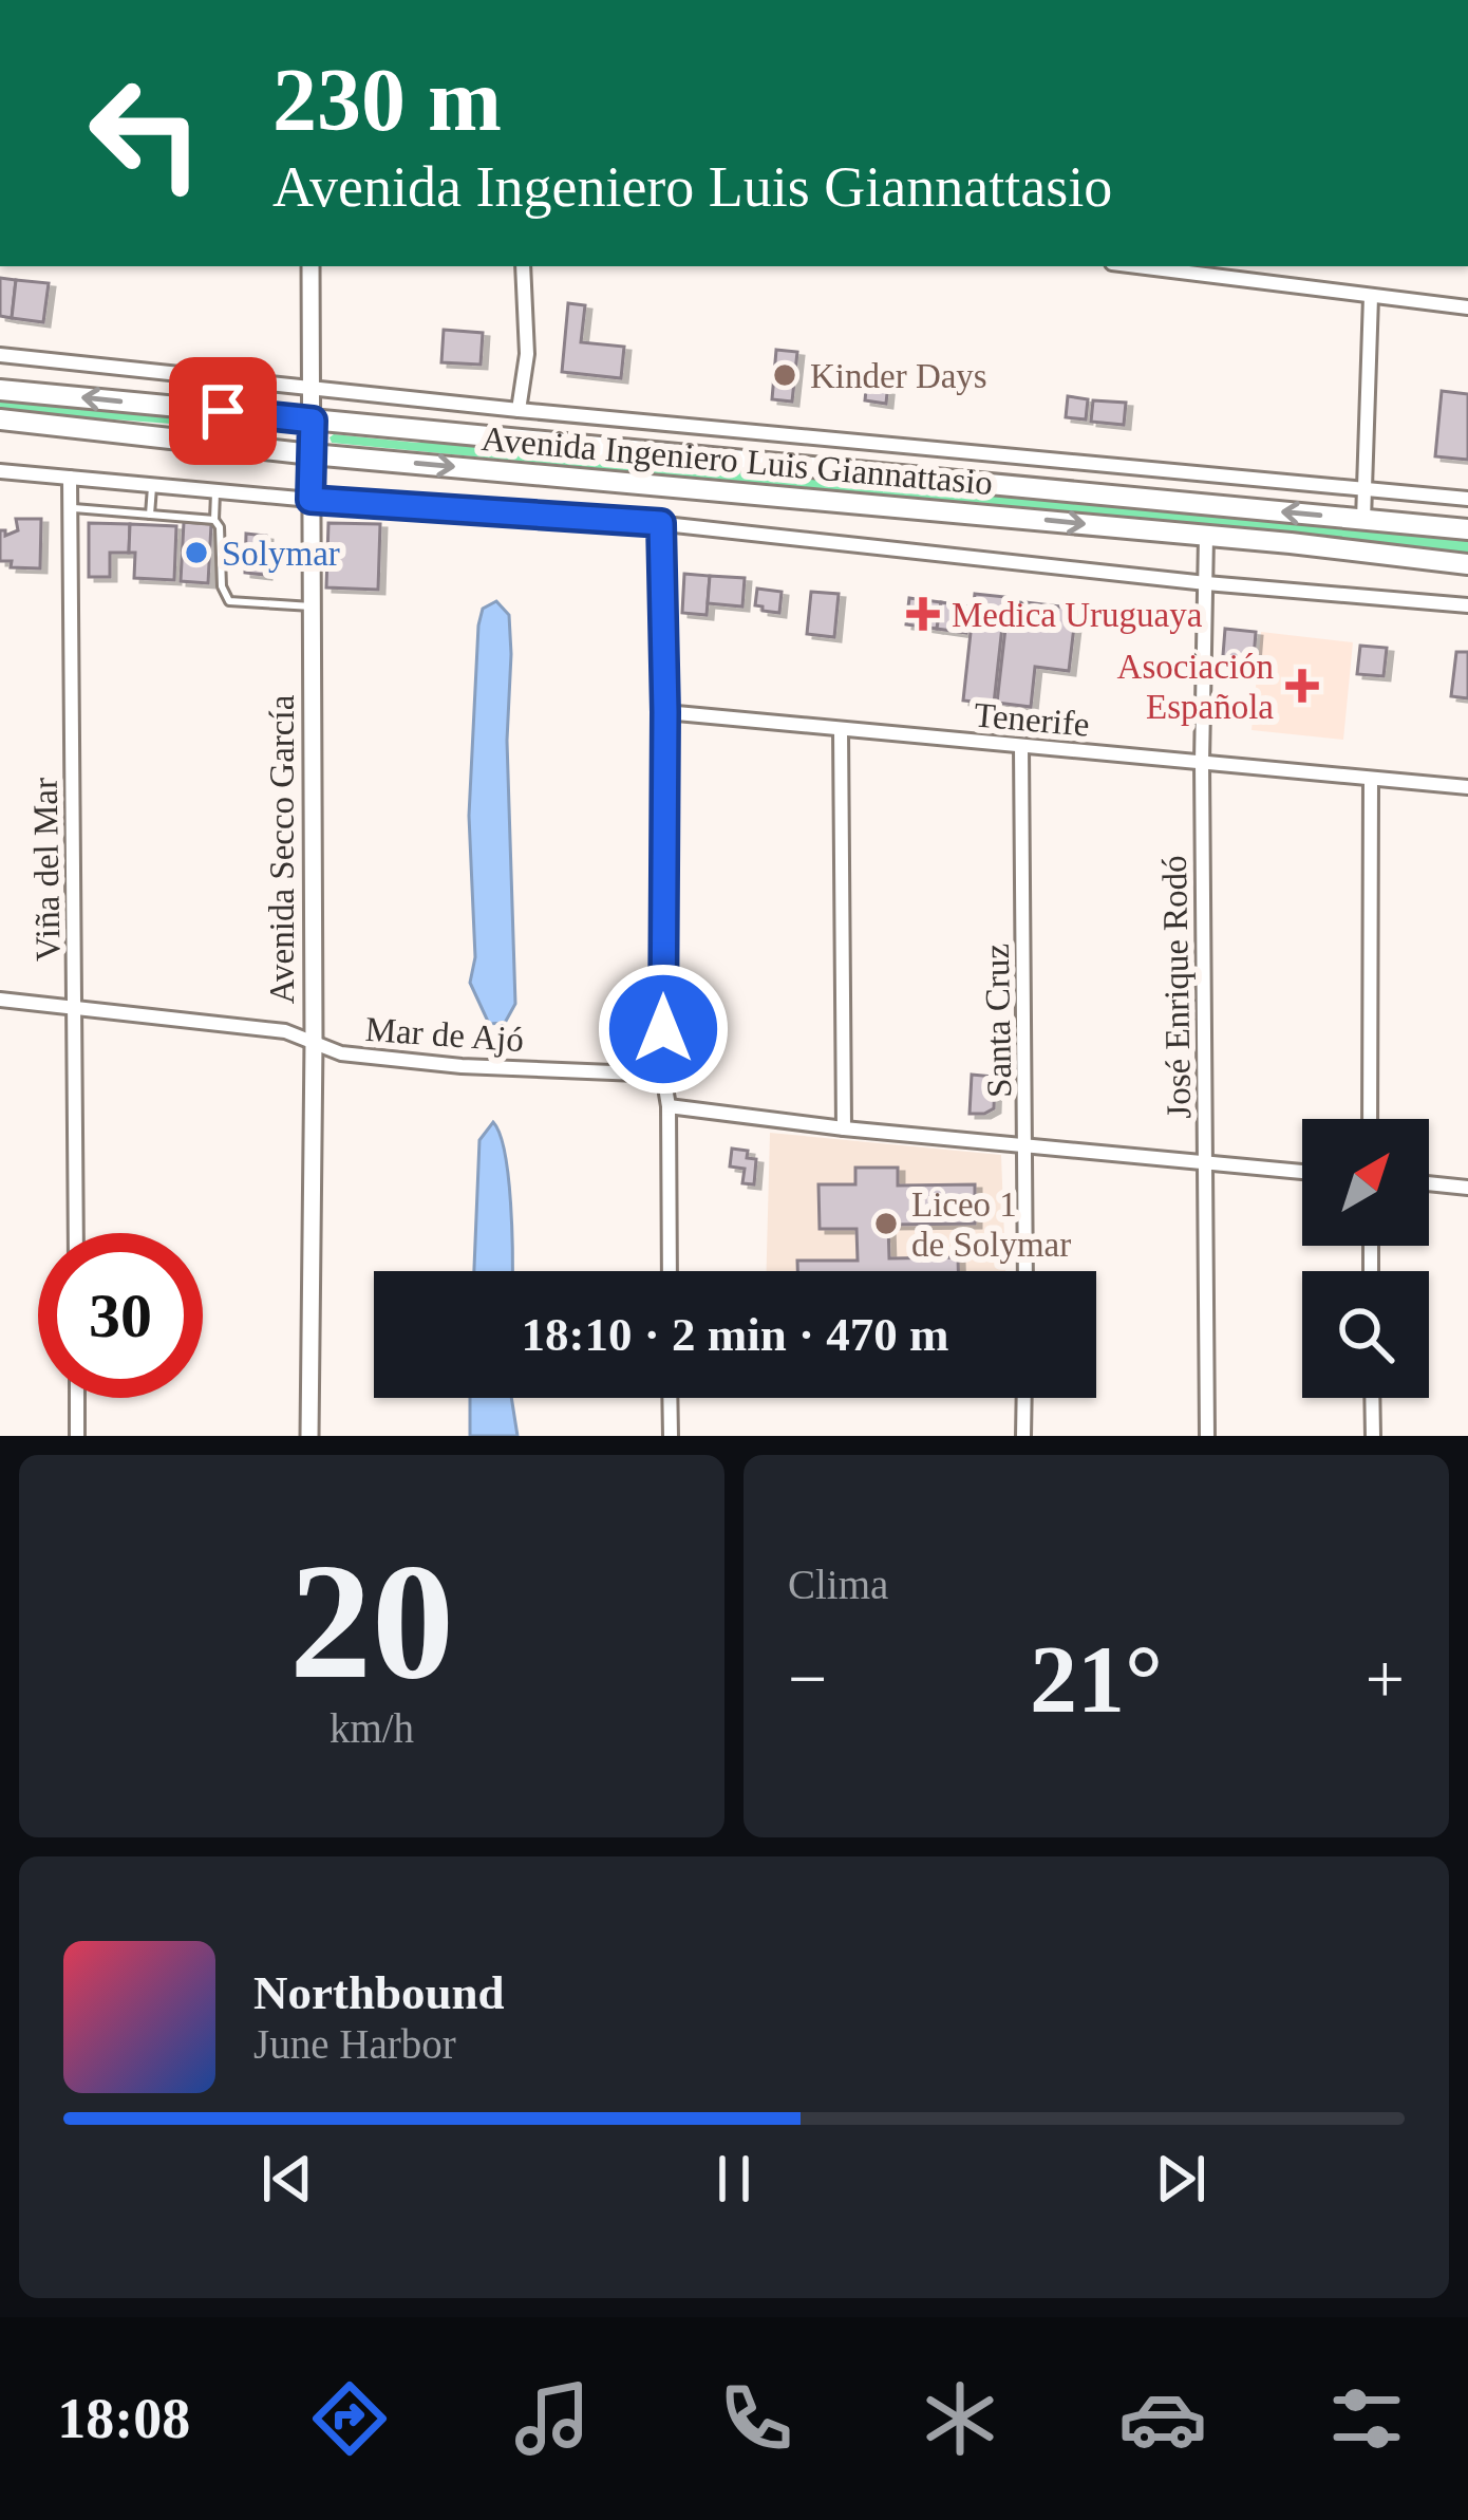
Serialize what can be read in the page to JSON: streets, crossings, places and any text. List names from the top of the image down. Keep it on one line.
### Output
{"streets":{"main road":["Avenida Ingeniero Luis Giannattasio"],"street":["Tenerife","Avenida Secco García","Viña del Mar","José Enrique Rodó","Santa Cruz","Mar de Ajó"]},"crossings":[["Avenida Ingeniero Luis Giannattasio","Avenida Secco García"],["Avenida Ingeniero Luis Giannattasio","Viña del Mar"],["Avenida Ingeniero Luis Giannattasio","José Enrique Rodó"],["Tenerife","José Enrique Rodó"],["Tenerife","Santa Cruz"],["Avenida Secco García","Mar de Ajó"],["Viña del Mar","Mar de Ajó"]],"places":{"other":["Kinder Days","Solymar","Liceo 1 de Solymar"],"health":["Medica Uruguaya","Asociación Española"]},"north":"top right","page":{"turn":["230 m","Avenida Ingeniero Luis Giannattasio"],"limit":"30","trip":"18:10 · 2 min · 470 m","tile":[["20","km/h"],"Clima"],"heat":["−","21°","+"],"song":["Northbound","June Harbor"],"tabs":"18:08"}}
